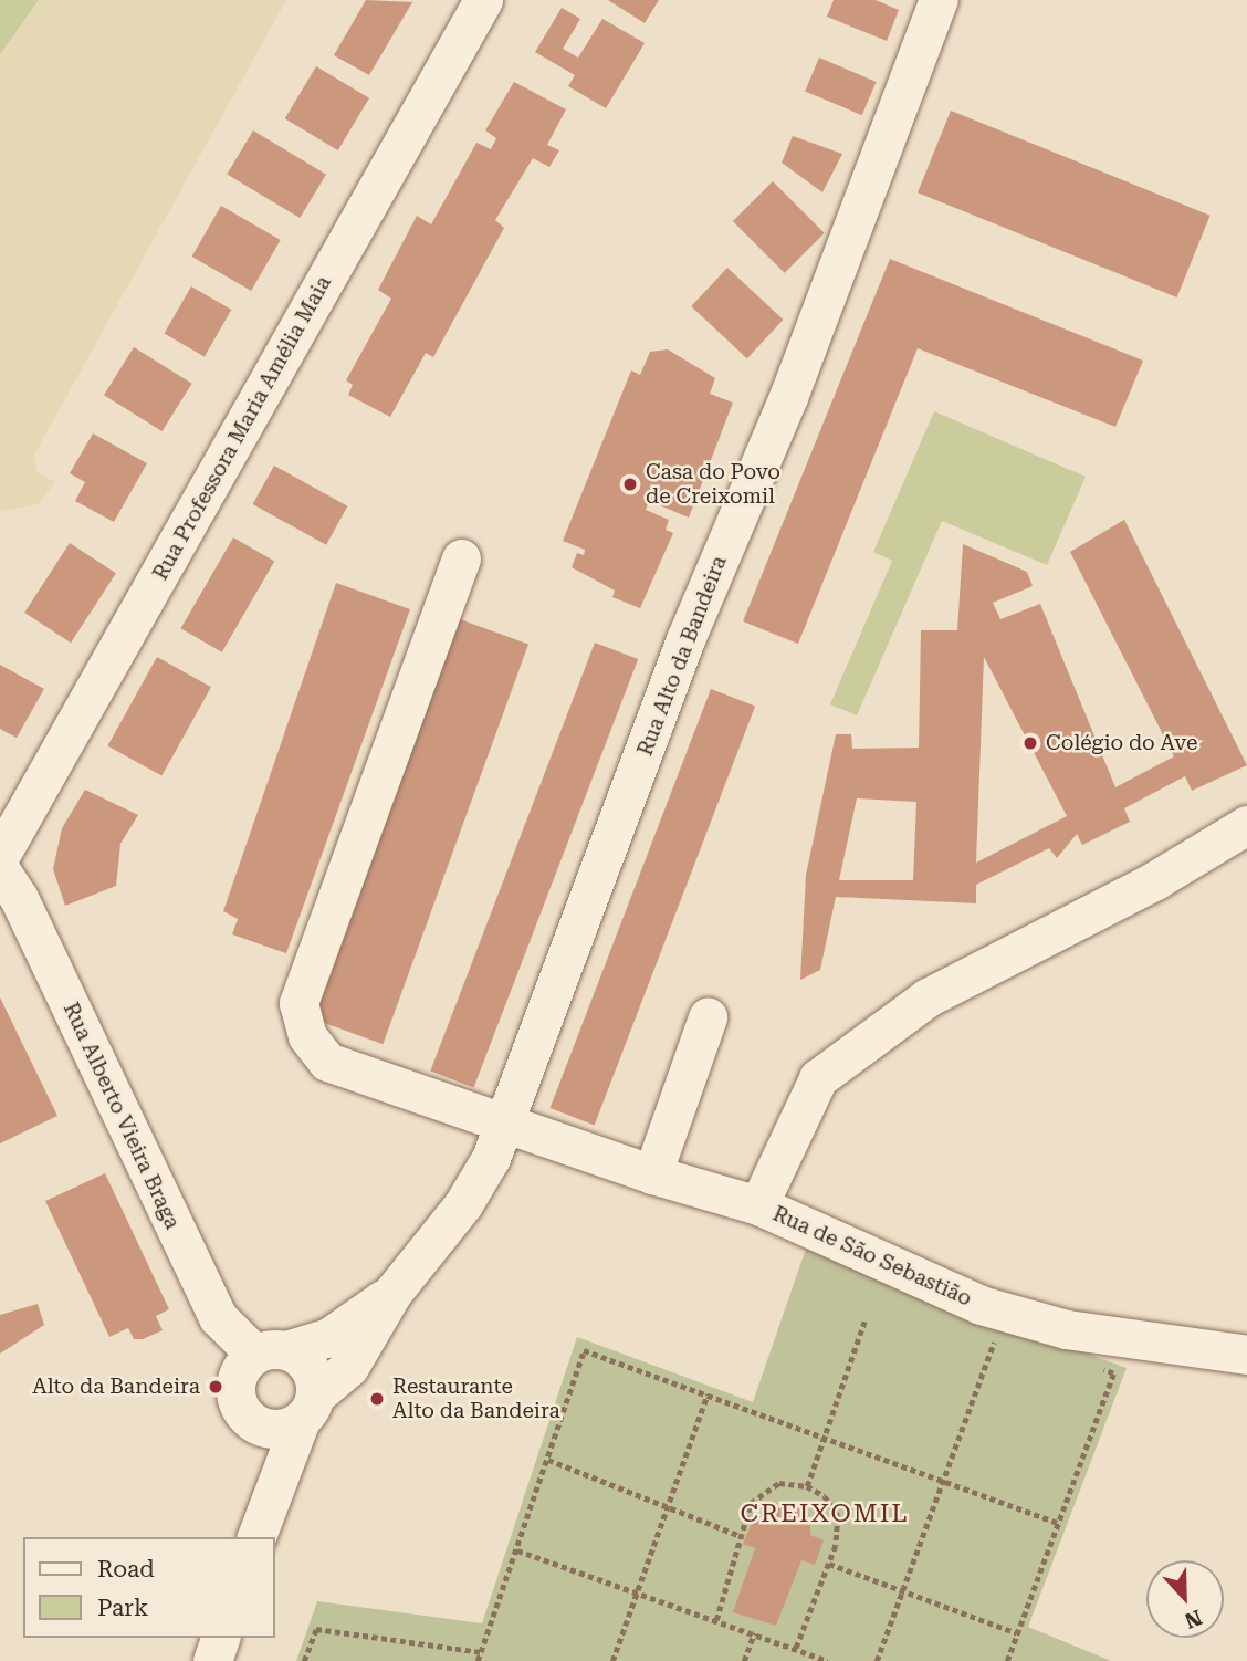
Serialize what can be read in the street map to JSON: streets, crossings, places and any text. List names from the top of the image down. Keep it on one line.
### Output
{"streets":{"street":["Rua Professora Maria Amélia Maia","Rua Alto da Bandeira","Rua Alberto Vieira Braga","Rua de São Sebastião"]},"crossings":[["Rua Alto da Bandeira","Rua Alberto Vieira Braga"],["Rua Alto da Bandeira","Rua de São Sebastião"]],"districts":["CREIXOMIL"],"places":["Casa do Povo de Creixomil","Colégio do Ave","Alto da Bandeira","Restaurante Alto da Bandeira"],"legend":["Road","Park"],"north":"bottom"}
